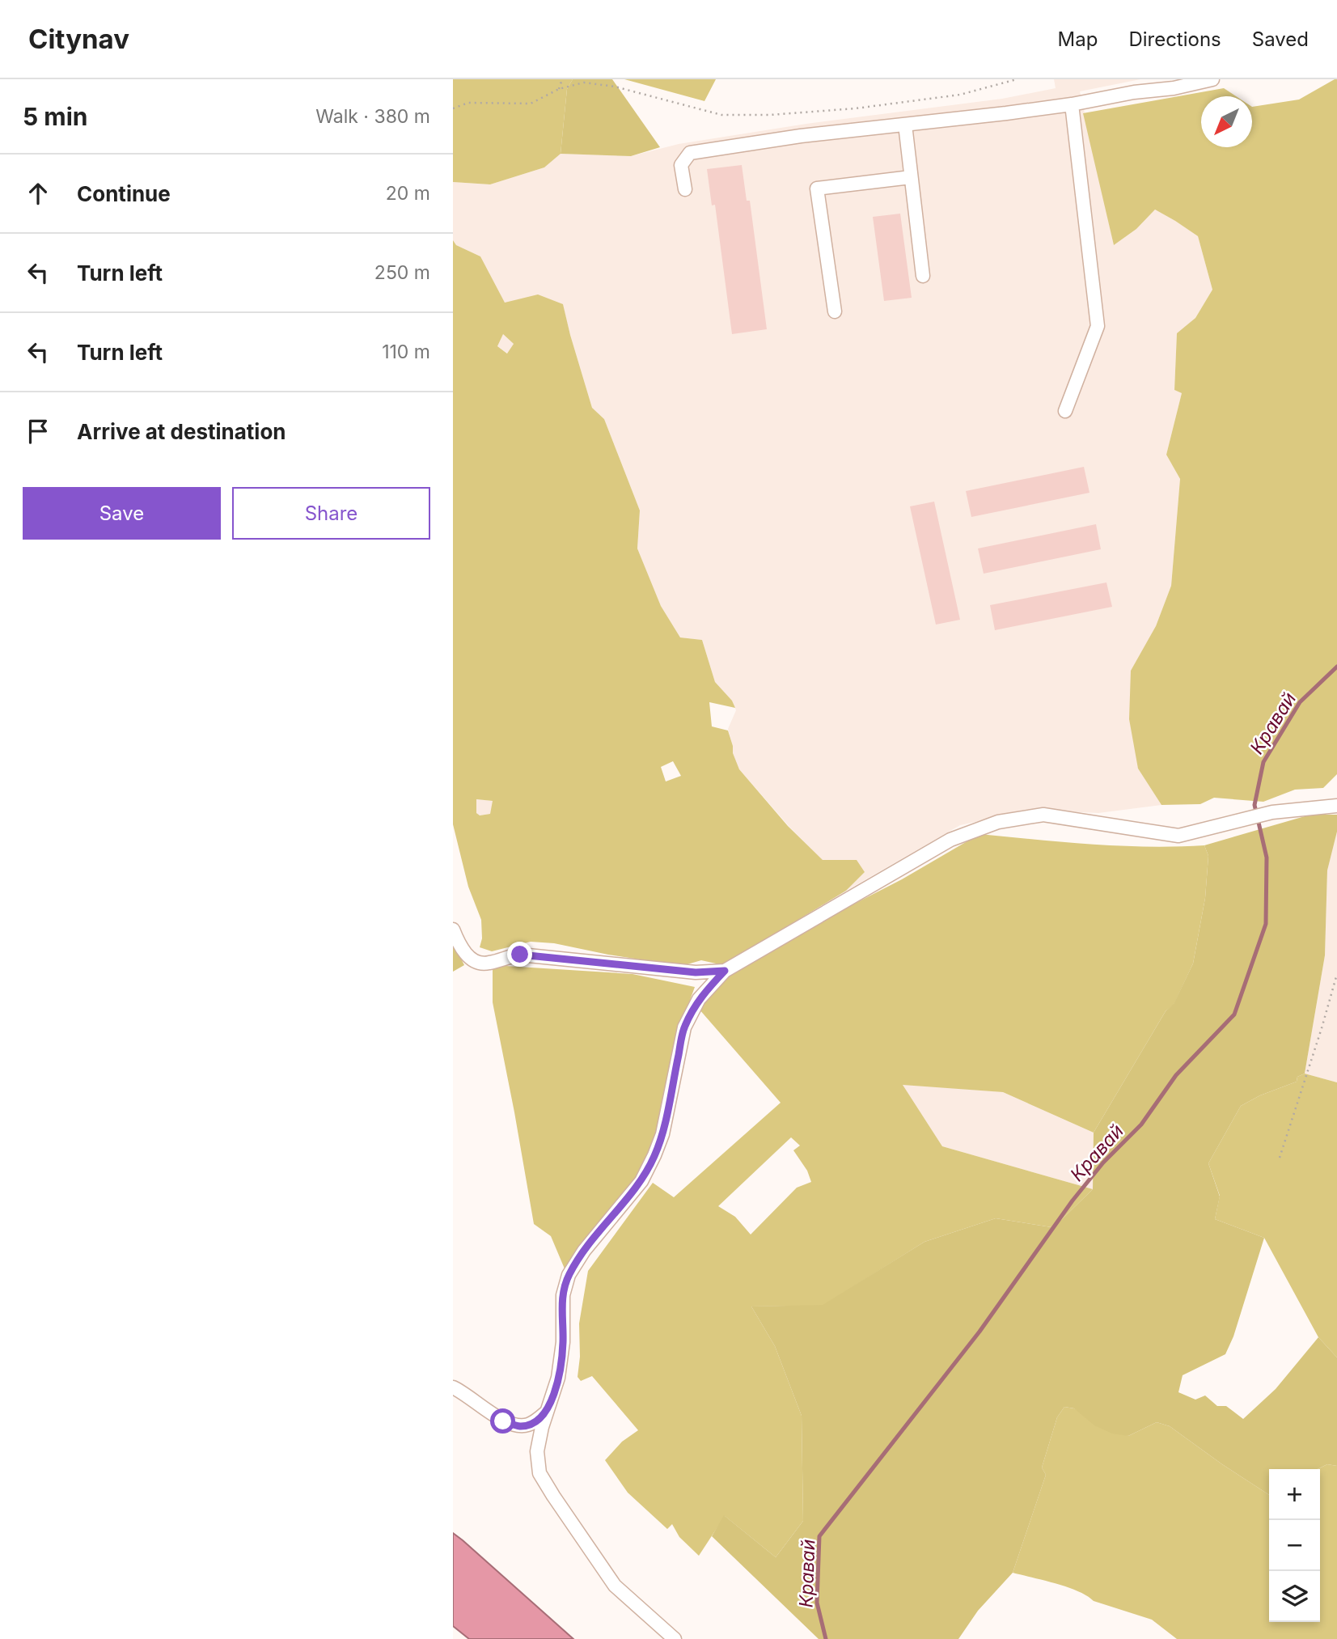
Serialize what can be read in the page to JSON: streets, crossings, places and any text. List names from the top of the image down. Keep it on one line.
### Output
{"water":["Кравай"],"north":"bottom left","page":{"header":"Citynav","nav":["Map","Directions","Saved"],"heading":["5 min","Walk · 380 m"],"list":[["Continue","20 m"],["Turn left","250 m"],["Turn left","110 m"],"Arrive at destination"],"buttons":["Save","Share"],"map_buttons":["+","−"]}}
